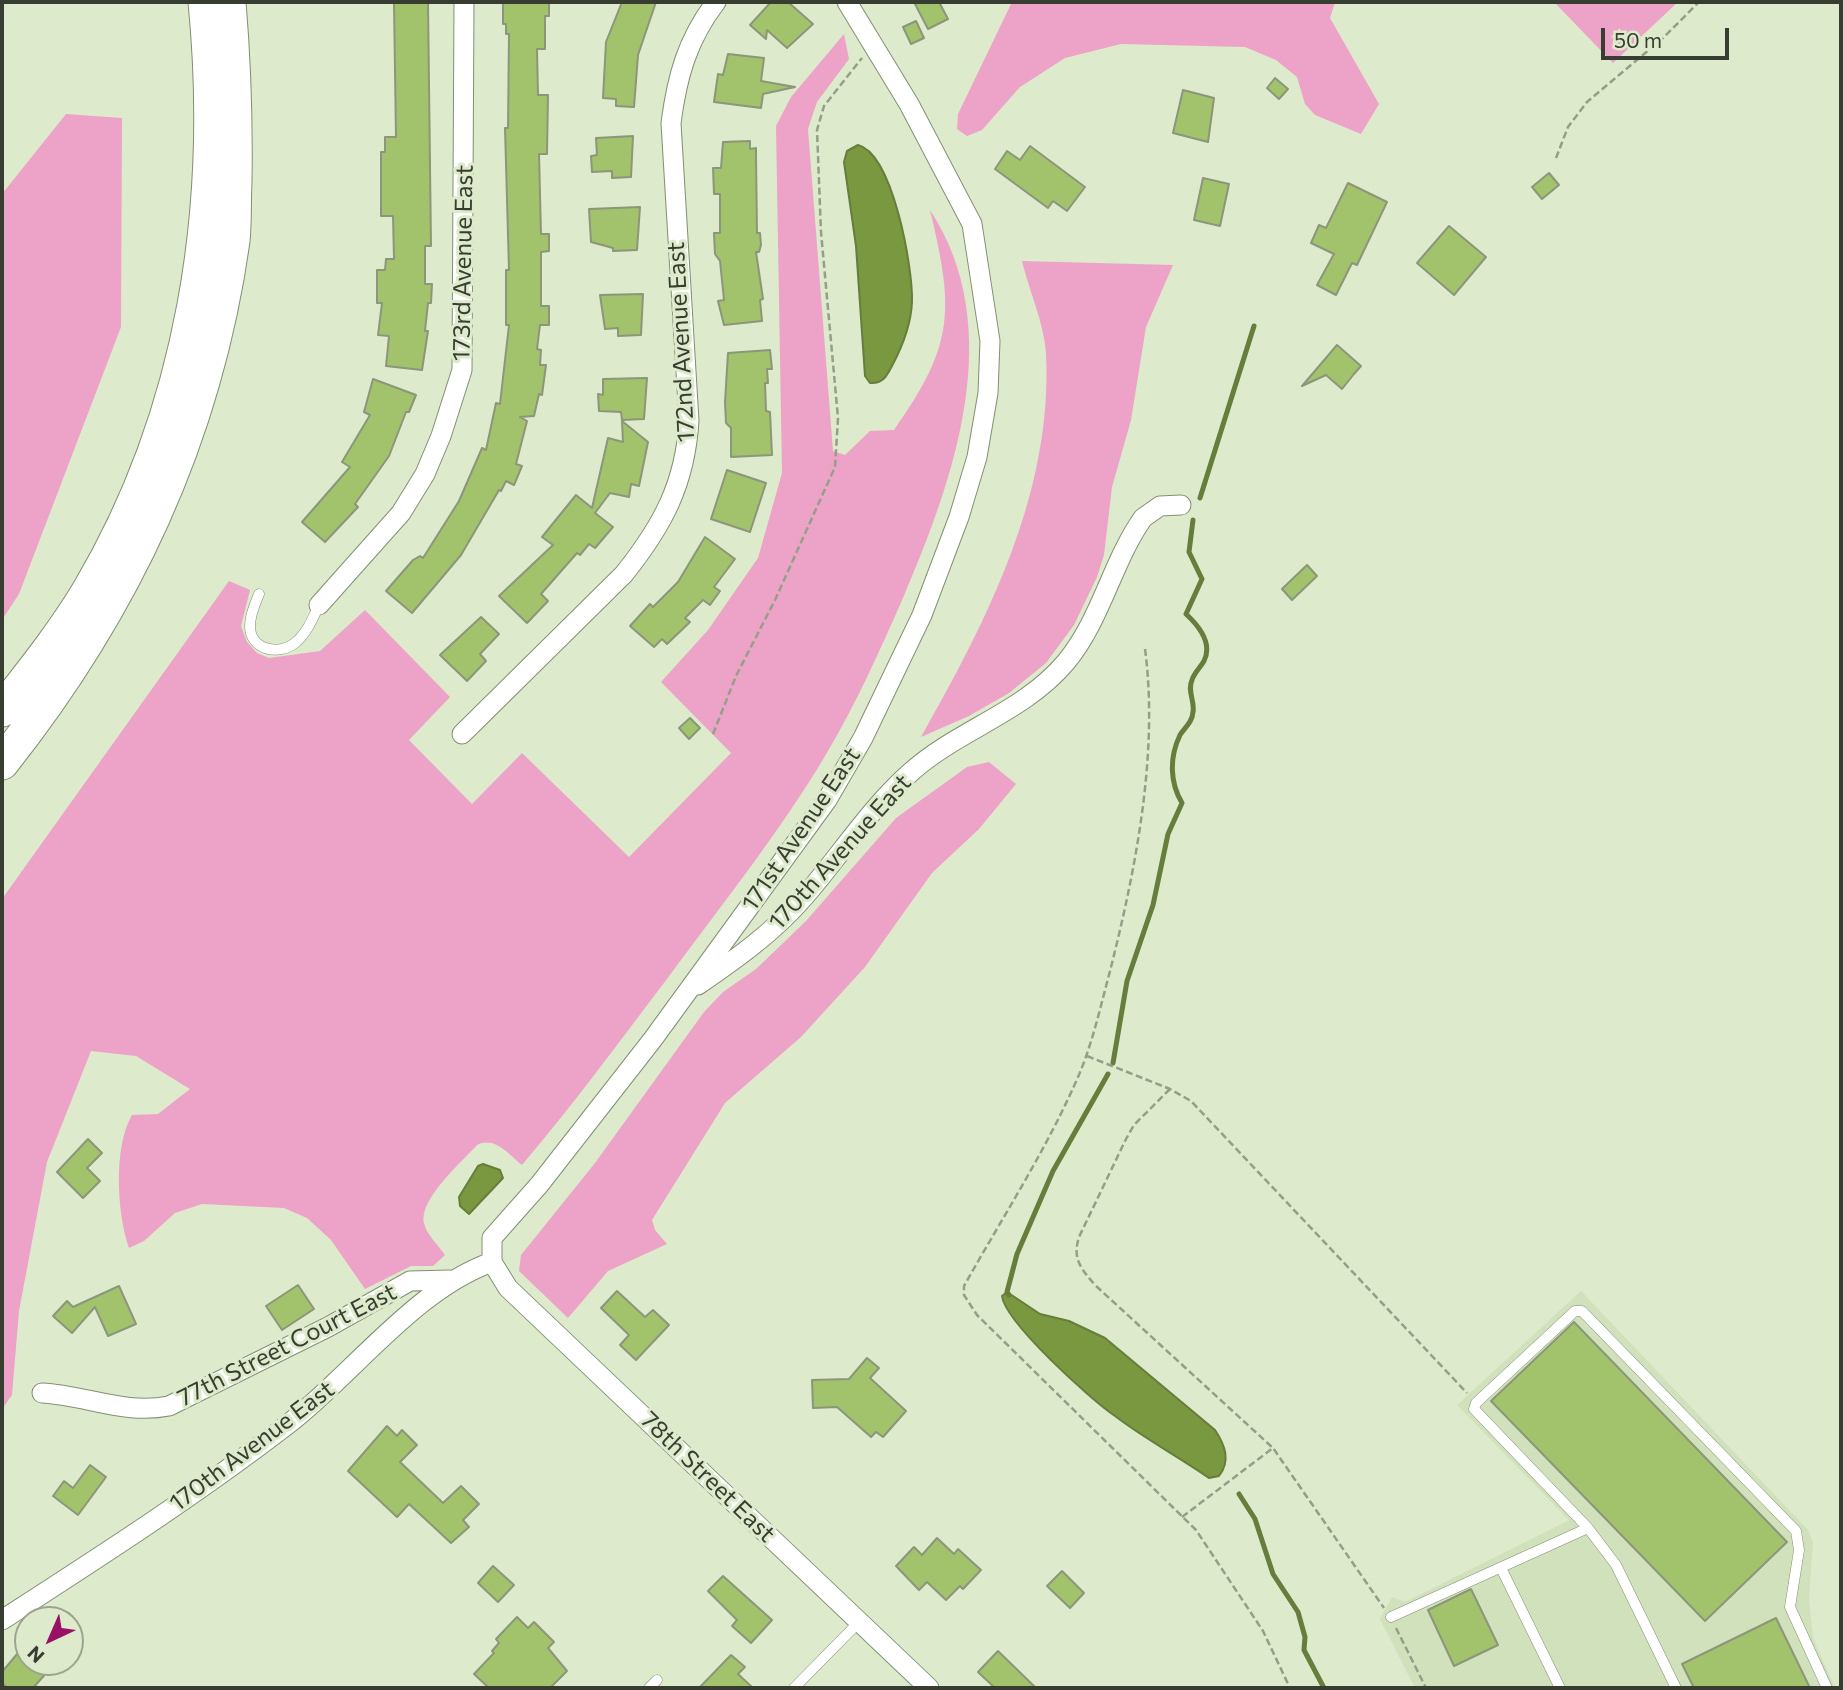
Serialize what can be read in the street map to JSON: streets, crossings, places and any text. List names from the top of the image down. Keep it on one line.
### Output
{"streets":{"street":["173rd Avenue East","172nd Avenue East","171st Avenue East","170th Avenue East","77th Street Court East","78th Street East"]},"crossings":[["171st Avenue East","170th Avenue East"],["171st Avenue East","78th Street East"],["170th Avenue East","77th Street Court East"],["170th Avenue East","78th Street East"]],"scale_bar":"50 m","north":"bottom left"}
